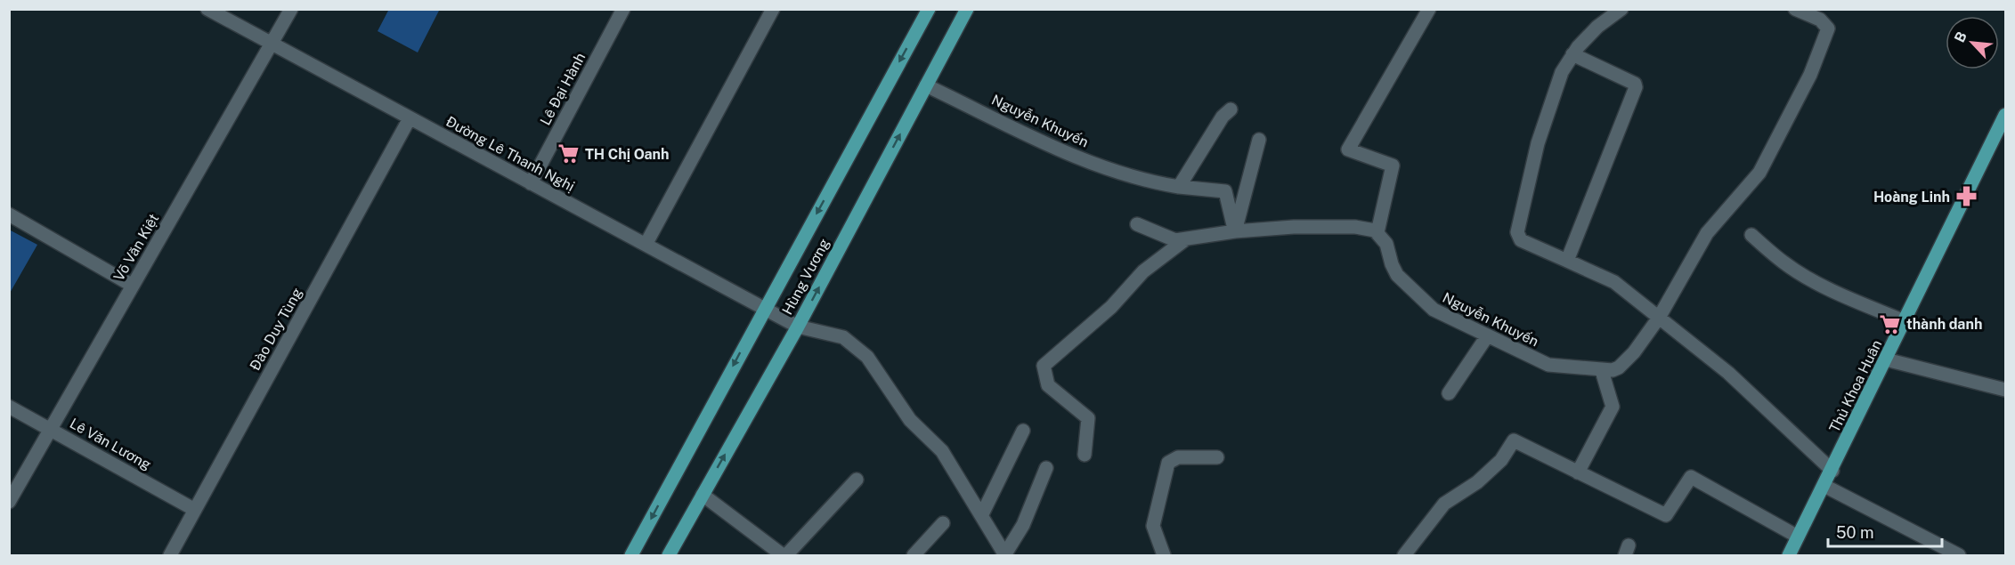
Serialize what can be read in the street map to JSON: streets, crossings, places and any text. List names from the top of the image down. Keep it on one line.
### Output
{"streets":{"main road":["Hùng Vương","Thủ Khoa Huân"],"street":["Lê Đại Hành","Nguyễn Khuyến","Đường Lê Thanh Nghị","Võ Văn Kiệt","Đào Duy Tùng","Lê Văn Lương"]},"crossings":[["Lê Đại Hành","Đường Lê Thanh Nghị"],["Nguyễn Khuyến","Hùng Vương"],["Đường Lê Thanh Nghị","Võ Văn Kiệt"],["Đường Lê Thanh Nghị","Hùng Vương"],["Đường Lê Thanh Nghị","Đào Duy Tùng"],["Võ Văn Kiệt","Lê Văn Lương"],["Đào Duy Tùng","Lê Văn Lương"]],"places":{"supermarket":["TH Chị Oanh","thành danh"],"pharmacy":["Hoàng Linh"]},"scale_bar":"50 m","north":"top left"}
